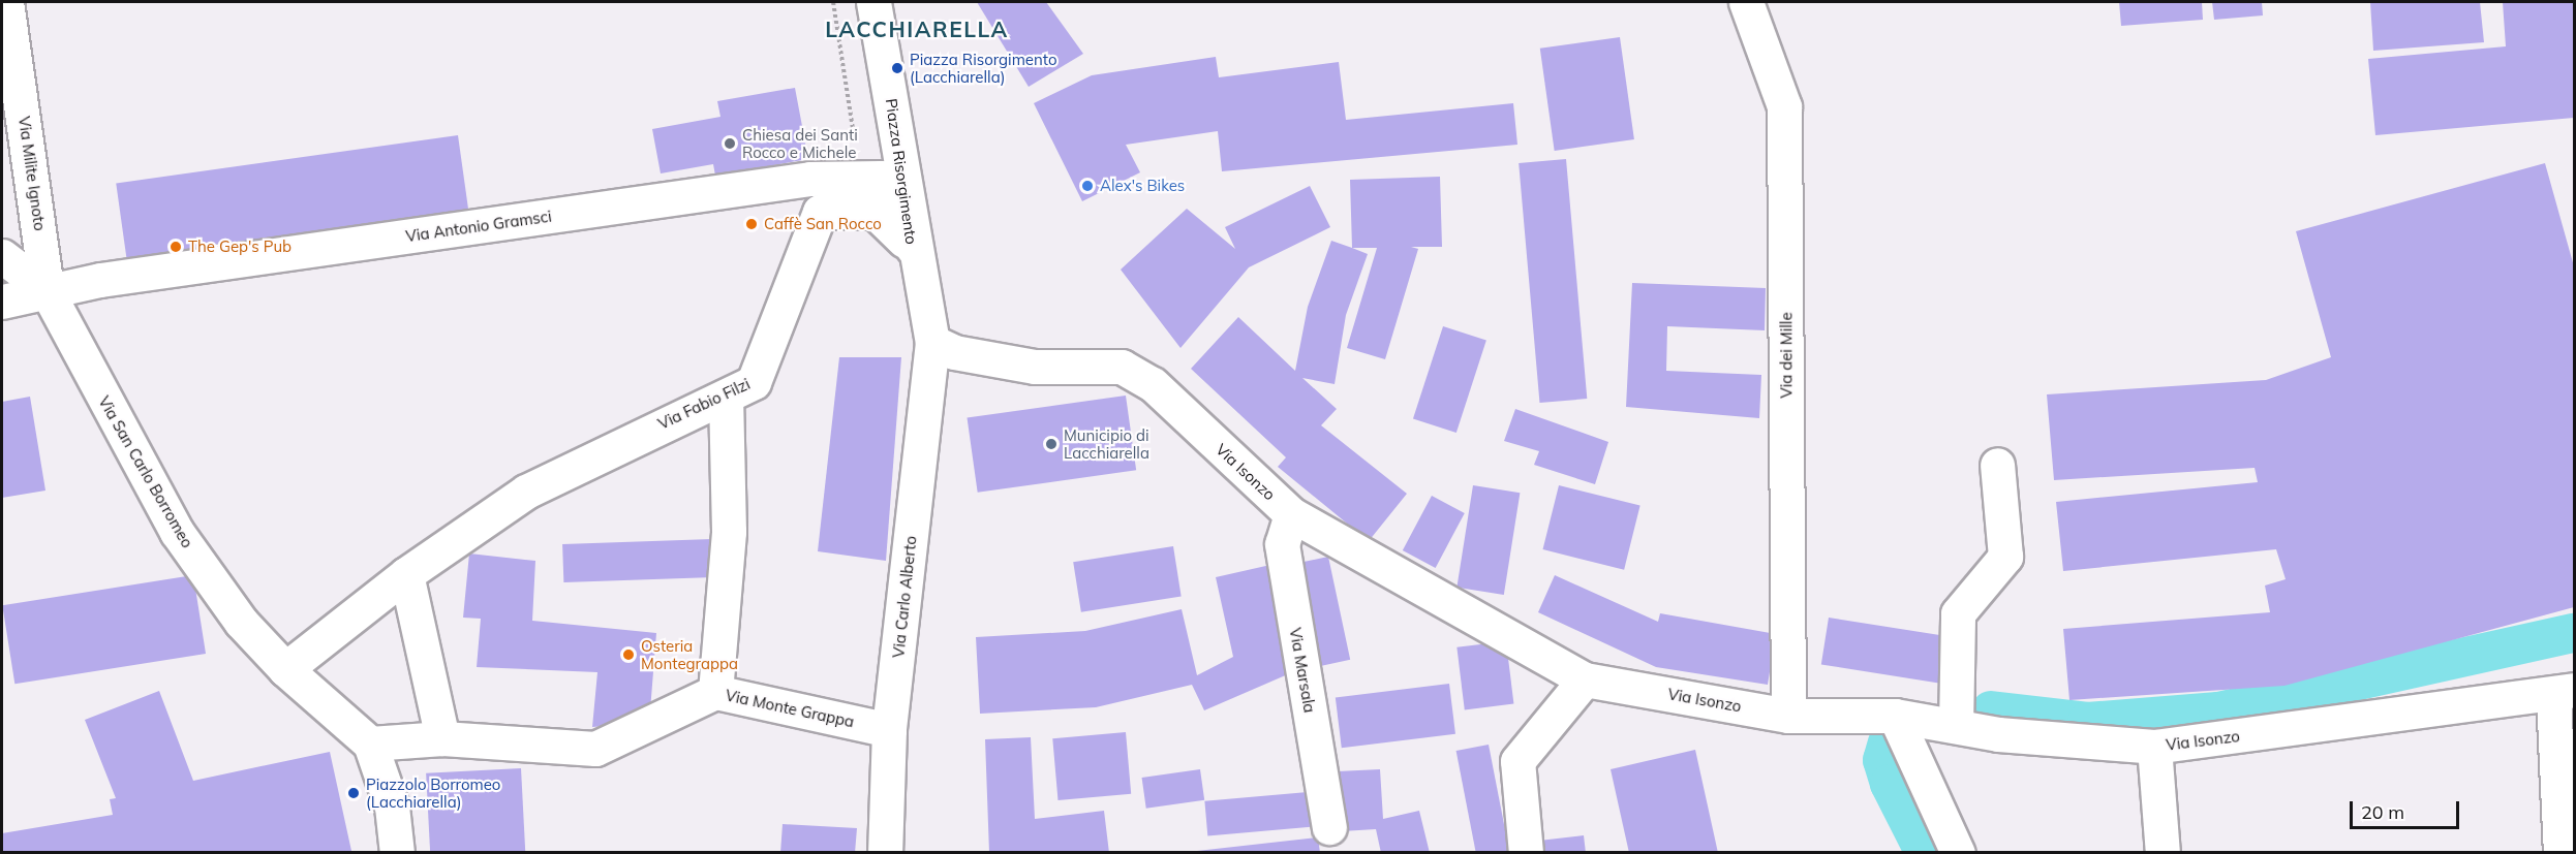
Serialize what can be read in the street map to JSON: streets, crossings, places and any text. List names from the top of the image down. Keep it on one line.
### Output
{"streets":{"street":["Piazza Risorgimento","Via Milite Ignoto","Via Antonio Gramsci","Via dei Mille","Via Fabio Filzi","Via San Carlo Borromeo","Via Isonzo","Via Carlo Alberto","Via Marsala","Via Monte Grappa"]},"crossings":[["Piazza Risorgimento","Via Fabio Filzi"],["Piazza Risorgimento","Via Isonzo"],["Piazza Risorgimento","Via Carlo Alberto"],["Via Milite Ignoto","Via Antonio Gramsci"],["Via Milite Ignoto","Via San Carlo Borromeo"],["Via Antonio Gramsci","Via San Carlo Borromeo"],["Via dei Mille","Via Isonzo"],["Via Fabio Filzi","Via San Carlo Borromeo"],["Via San Carlo Borromeo","Via Monte Grappa"],["Via Isonzo","Via Carlo Alberto"],["Via Isonzo","Via Marsala"],["Via Carlo Alberto","Via Monte Grappa"]],"districts":["LACCHIARELLA"],"places":["Piazza Risorgimento (Lacchiarella)","Chiesa dei Santi Rocco e Michele","Alex's Bikes","Caffè San Rocco","The Gep's Pub","Municipio di Lacchiarella","Osteria Montegrappa","Piazzolo Borromeo (Lacchiarella)"],"scale_bar":"20 m"}
